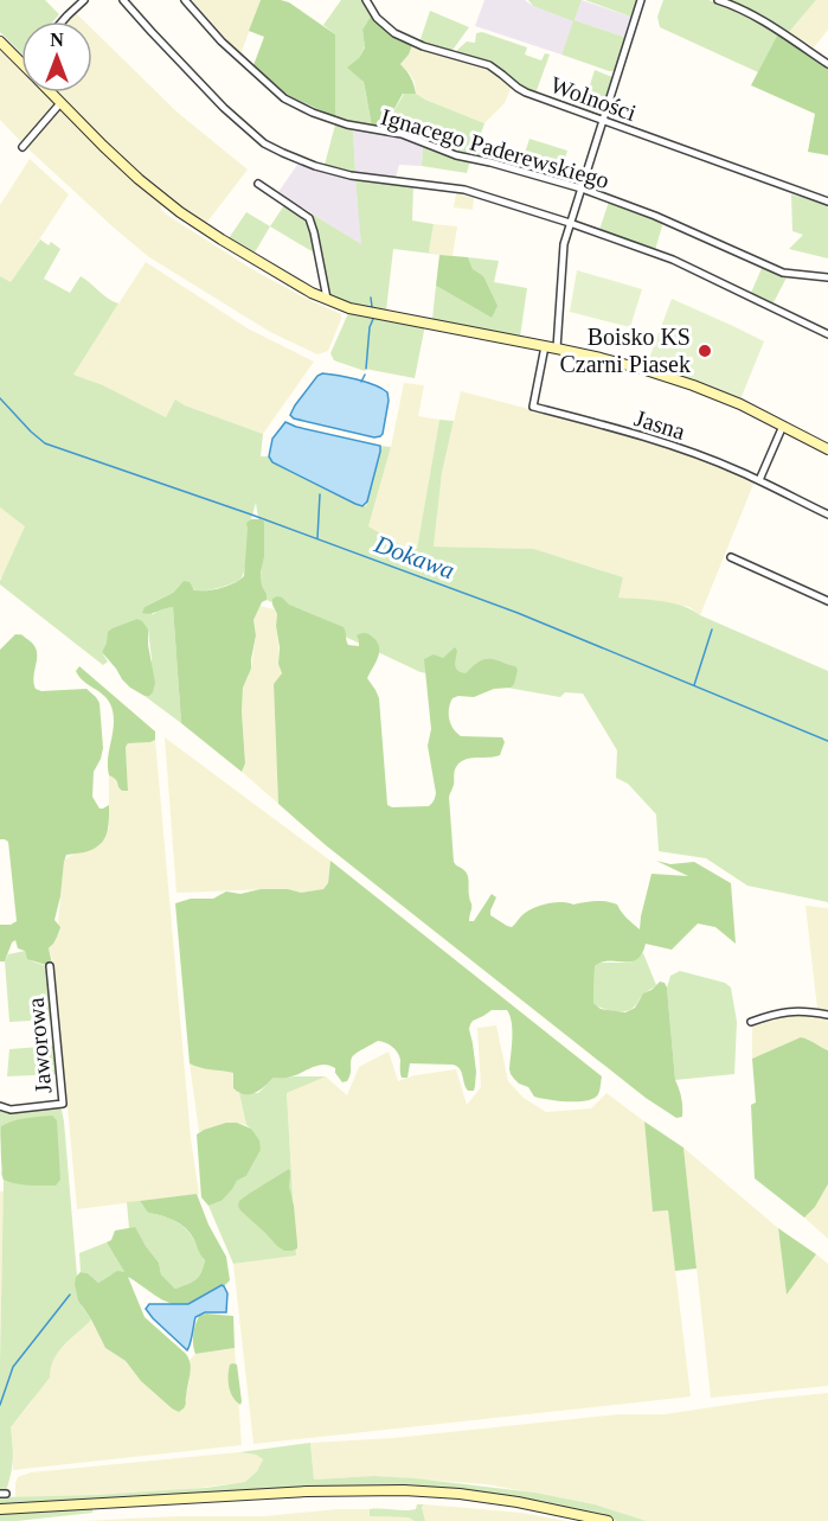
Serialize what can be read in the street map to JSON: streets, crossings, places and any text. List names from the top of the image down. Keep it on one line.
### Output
{"streets":{"street":["Wolności","Ignacego Paderewskiego","Jasna","Jaworowa"]},"water":["Dokawa"],"places":["Boisko KS Czarni Piasek"],"north":"top"}
